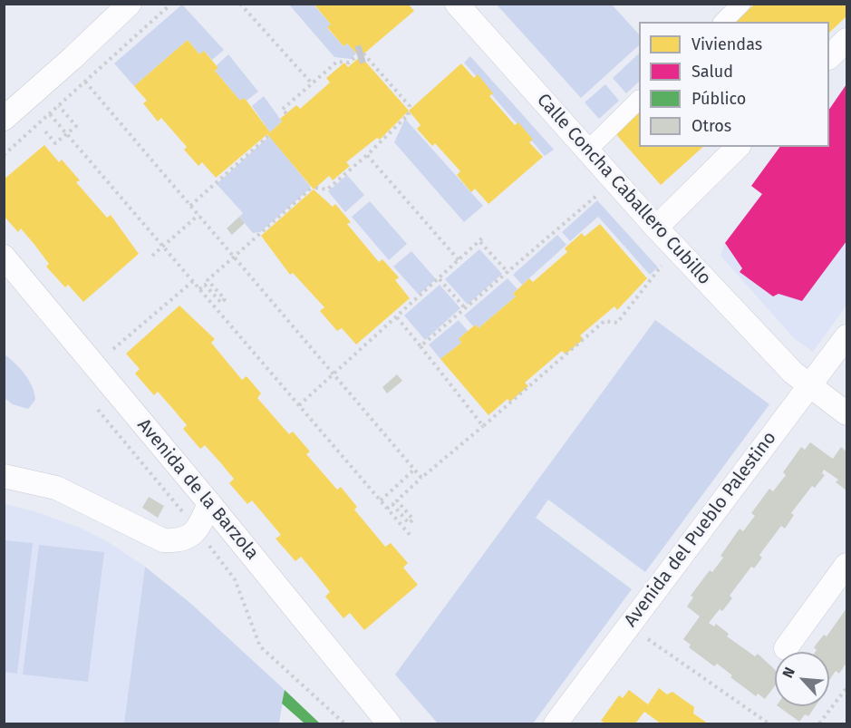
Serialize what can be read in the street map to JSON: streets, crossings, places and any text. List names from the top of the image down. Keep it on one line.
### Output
{"streets":{"street":["Calle Concha Caballero Cubillo","Avenida de la Barzola","Avenida del Pueblo Palestino"]},"crossings":[["Calle Concha Caballero Cubillo","Avenida del Pueblo Palestino"]],"legend":["Viviendas","Salud","Público","Otros"],"north":"top left"}
